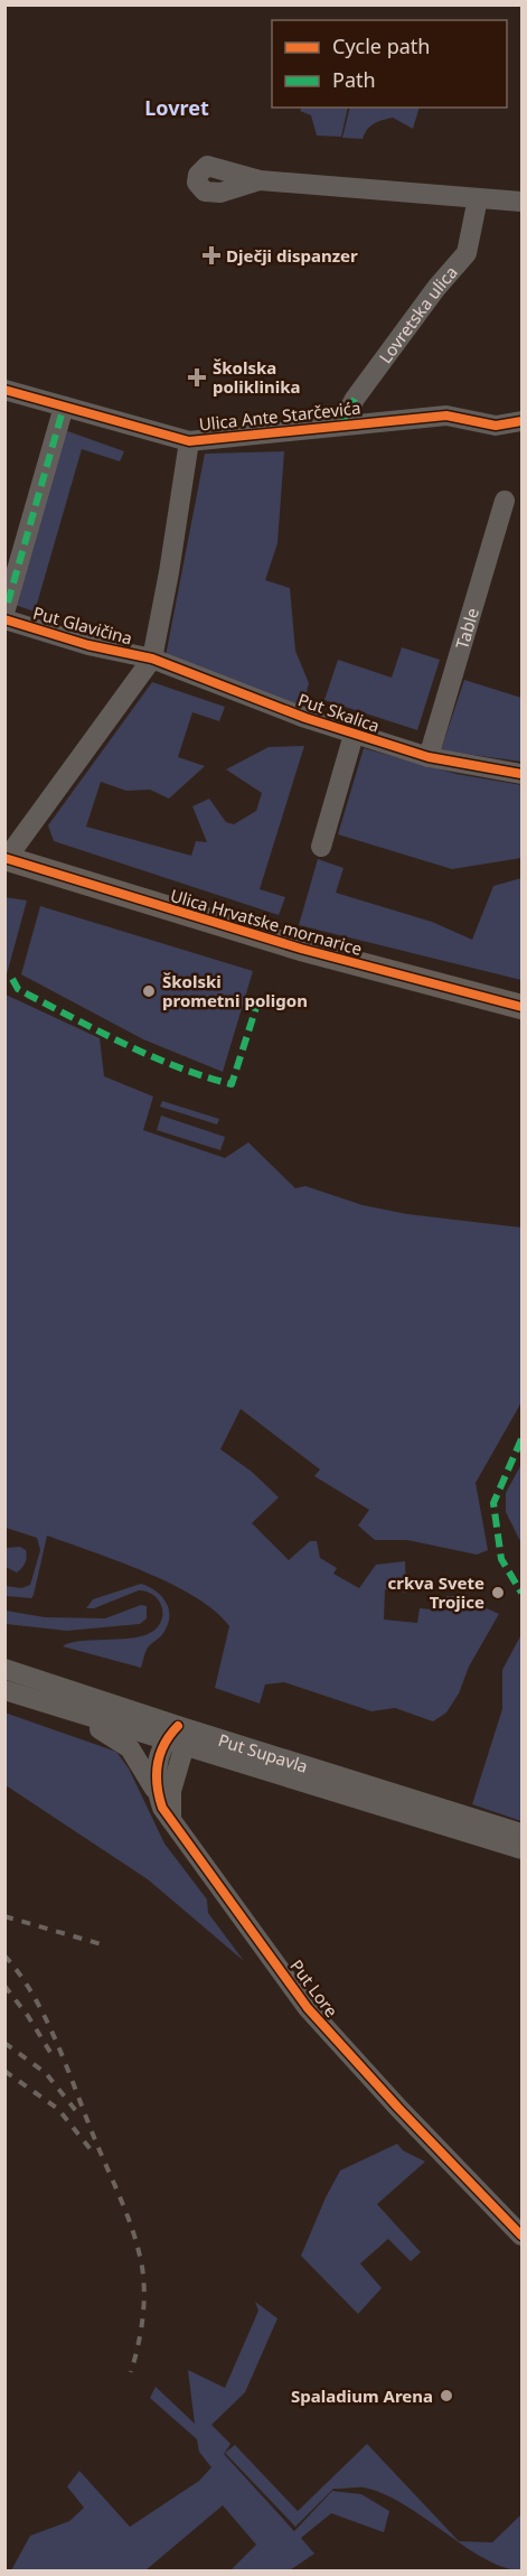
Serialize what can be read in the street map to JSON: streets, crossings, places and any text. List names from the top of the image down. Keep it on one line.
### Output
{"streets":{"main road":["Ulica Hrvatske mornarice"],"street":["Lovretska ulica","Ulica Ante Starčevića","Put Glavičina","Table","Put Skalica","Put Supavla","Put Lore"]},"crossings":[["Lovretska ulica","Ulica Ante Starčevića"],["Ulica Ante Starčevića","Put Glavičina"],["Ulica Ante Starčevića","Put Skalica"],["Ulica Ante Starčevića","Ulica Hrvatske mornarice"],["Put Glavičina","Put Skalica"],["Table","Put Skalica"],["Put Supavla","Put Lore"]],"districts":["Lovret"],"places":{"health":["Dječji dispanzer","Školska poliklinika"],"other":["Školski prometni poligon","crkva Svete Trojice","Spaladium Arena"]},"legend":["Cycle path","Path"]}
